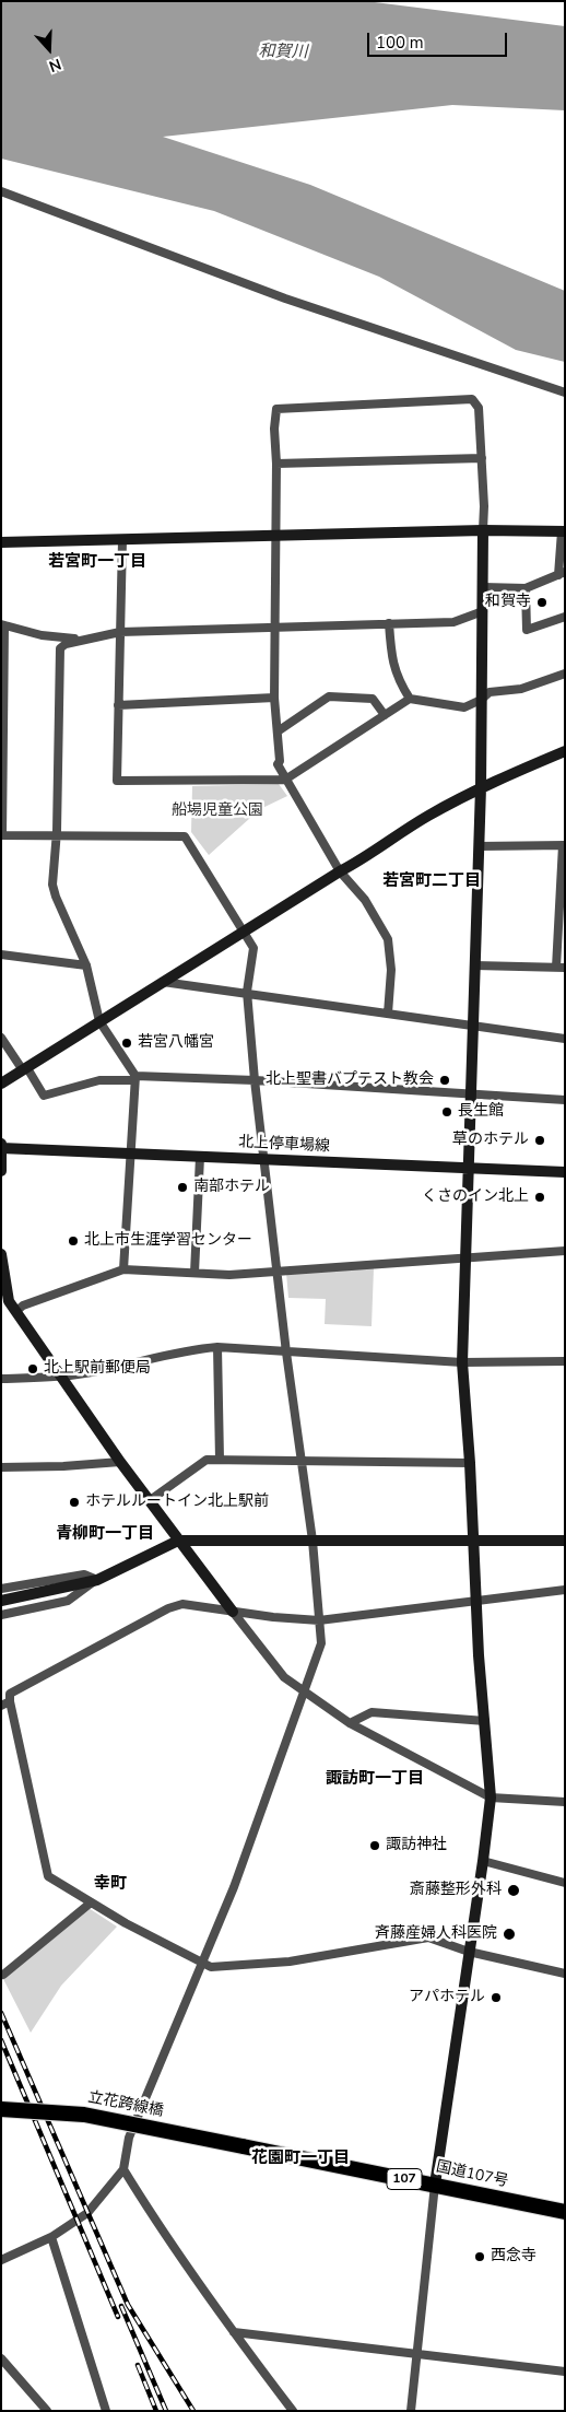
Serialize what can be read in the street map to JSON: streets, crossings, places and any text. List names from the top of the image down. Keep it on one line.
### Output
{"streets":{"highway":["立花跨線橋","国道107号","107"],"street":["北上停車場線"]},"crossings":[["立花跨線橋","国道107号"]],"districts":["若宮町一丁目","若宮町二丁目","青柳町一丁目","諏訪町一丁目","幸町","花園町一丁目"],"water":["和賀川"],"parks":["船場児童公園"],"places":["和賀寺","若宮八幡宮","北上聖書バプテスト教会","長生館","草のホテル","南部ホテル","くさのイン北上","北上市生涯学習センター","北上駅前郵便局","ホテルルートイン北上駅前","諏訪神社","斎藤整形外科","斉藤産婦人科医院","アパホテル","西念寺"],"scale_bar":"100 m","north":"bottom"}
